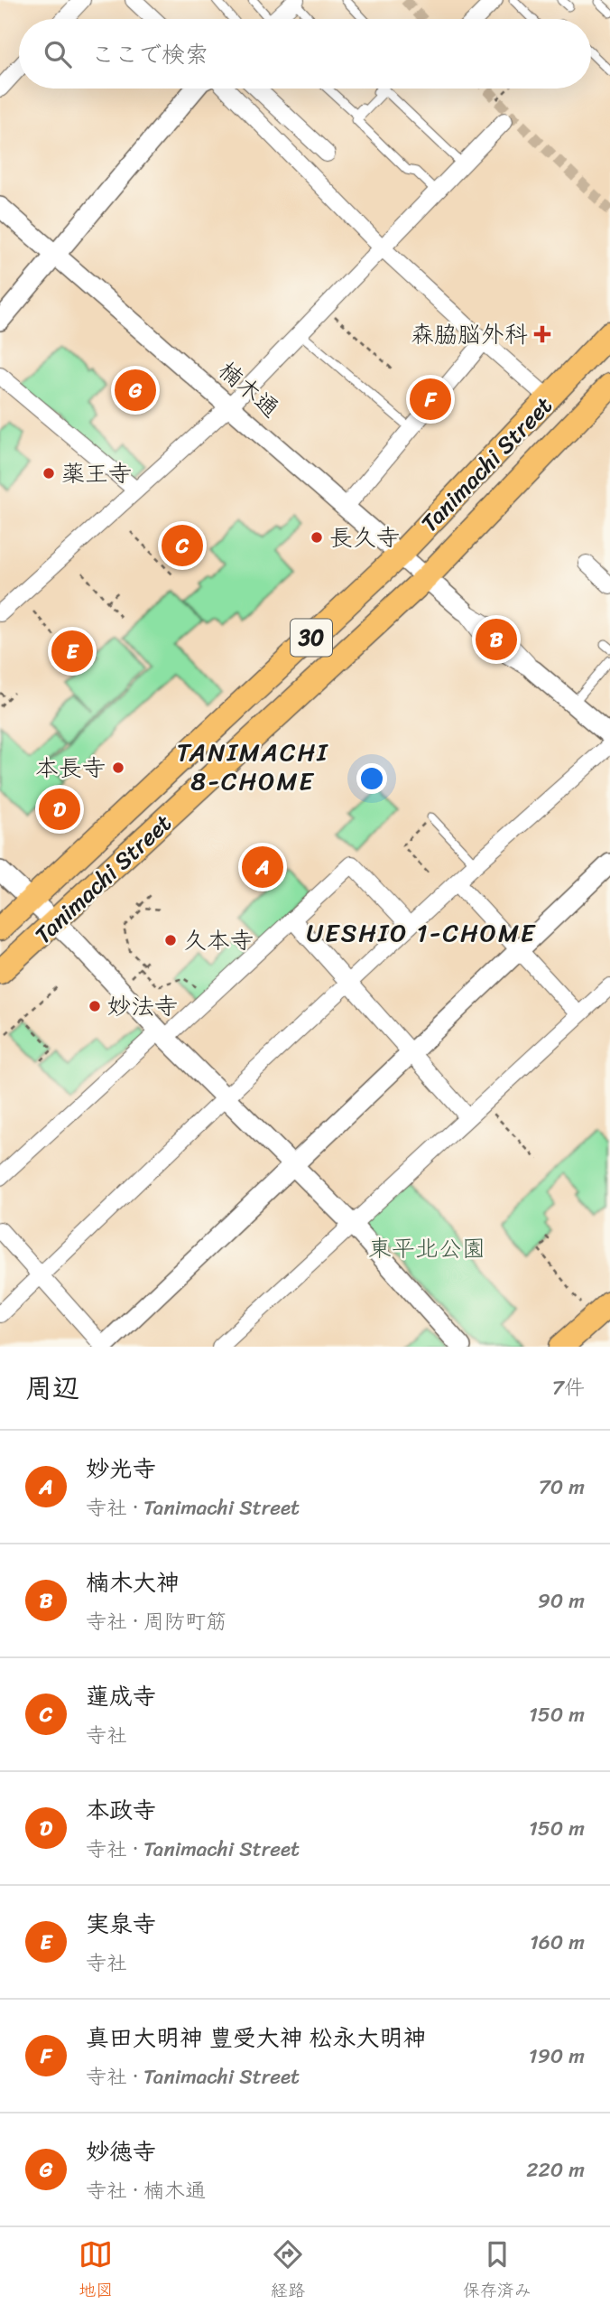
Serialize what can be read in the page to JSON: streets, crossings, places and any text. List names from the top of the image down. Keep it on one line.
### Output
{"streets":{"main road":["Tanimachi Street","30"],"street":["楠木通"]},"crossings":[["楠木通","Tanimachi Street"]],"districts":["TANIMACHI 8-CHOME","UESHIO 1-CHOME"],"parks":["東平北公園"],"places":{"health":["森脇脳外科"],"other":["薬王寺","長久寺","本長寺","久本寺","妙法寺"]},"page":{"search":"ここで検索","pins":["G","F","C","B","E","D","A"],"heading":["周辺","7件"],"list":[{"mark":"A","name":"妙光寺","note":"寺社 · Tanimachi Street","value":"70 m"},{"mark":"B","name":"楠木大神","note":"寺社 · 周防町筋","value":"90 m"},{"mark":"C","name":"蓮成寺","note":"寺社","value":"150 m"},{"mark":"D","name":"本政寺","note":"寺社 · Tanimachi Street","value":"150 m"},{"mark":"E","name":"実泉寺","note":"寺社","value":"160 m"},{"mark":"F","name":"真田大明神 豊受大神 松永大明神","note":"寺社 · Tanimachi Street","value":"190 m"},{"mark":"G","name":"妙徳寺","note":"寺社 · 楠木通","value":"220 m"}],"nav":["地図","経路","保存済み"]}}
